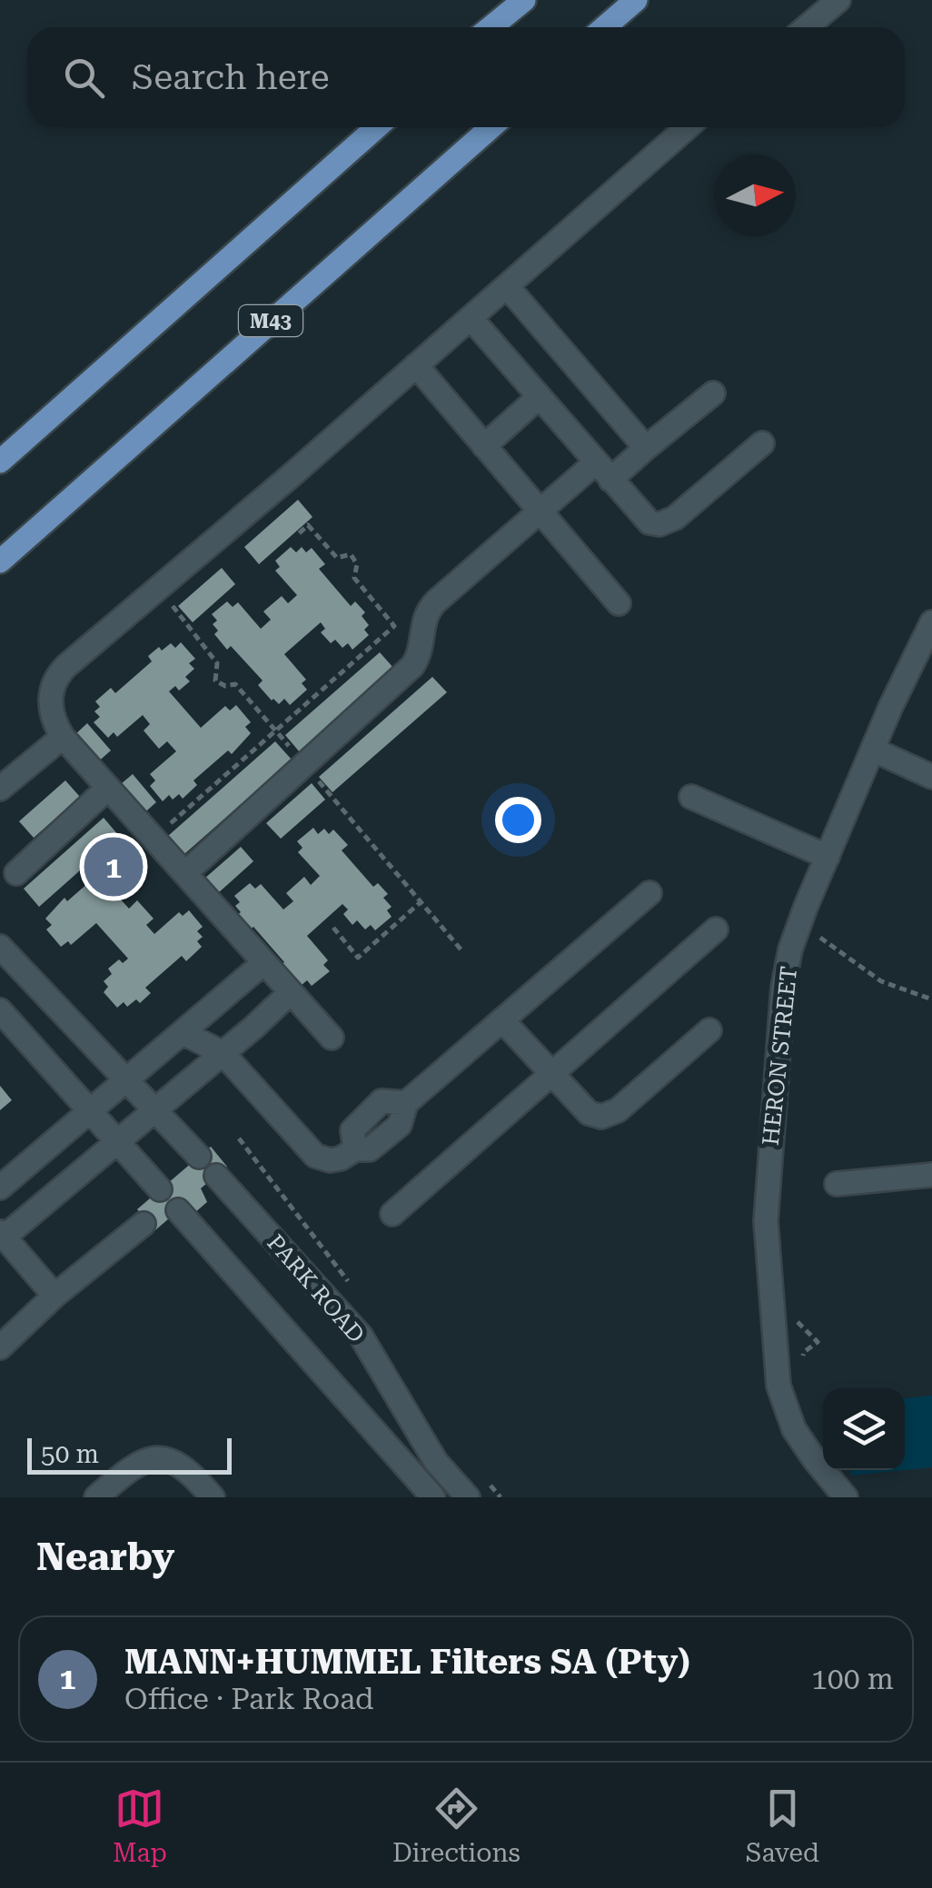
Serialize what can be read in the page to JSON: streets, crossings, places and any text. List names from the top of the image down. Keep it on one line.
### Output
{"streets":{"main road":["M43"],"street":["HERON STREET","PARK ROAD"]},"scale_bar":"50 m","north":"right","page":{"search":"Search here","pins":"1","scale":"50 m","heading":"Nearby","list":[{"mark":"1","name":"MANN+HUMMEL Filters SA (Pty)","note":"Office · Park Road","value":"100 m"}],"nav":["Map","Directions","Saved"]}}
